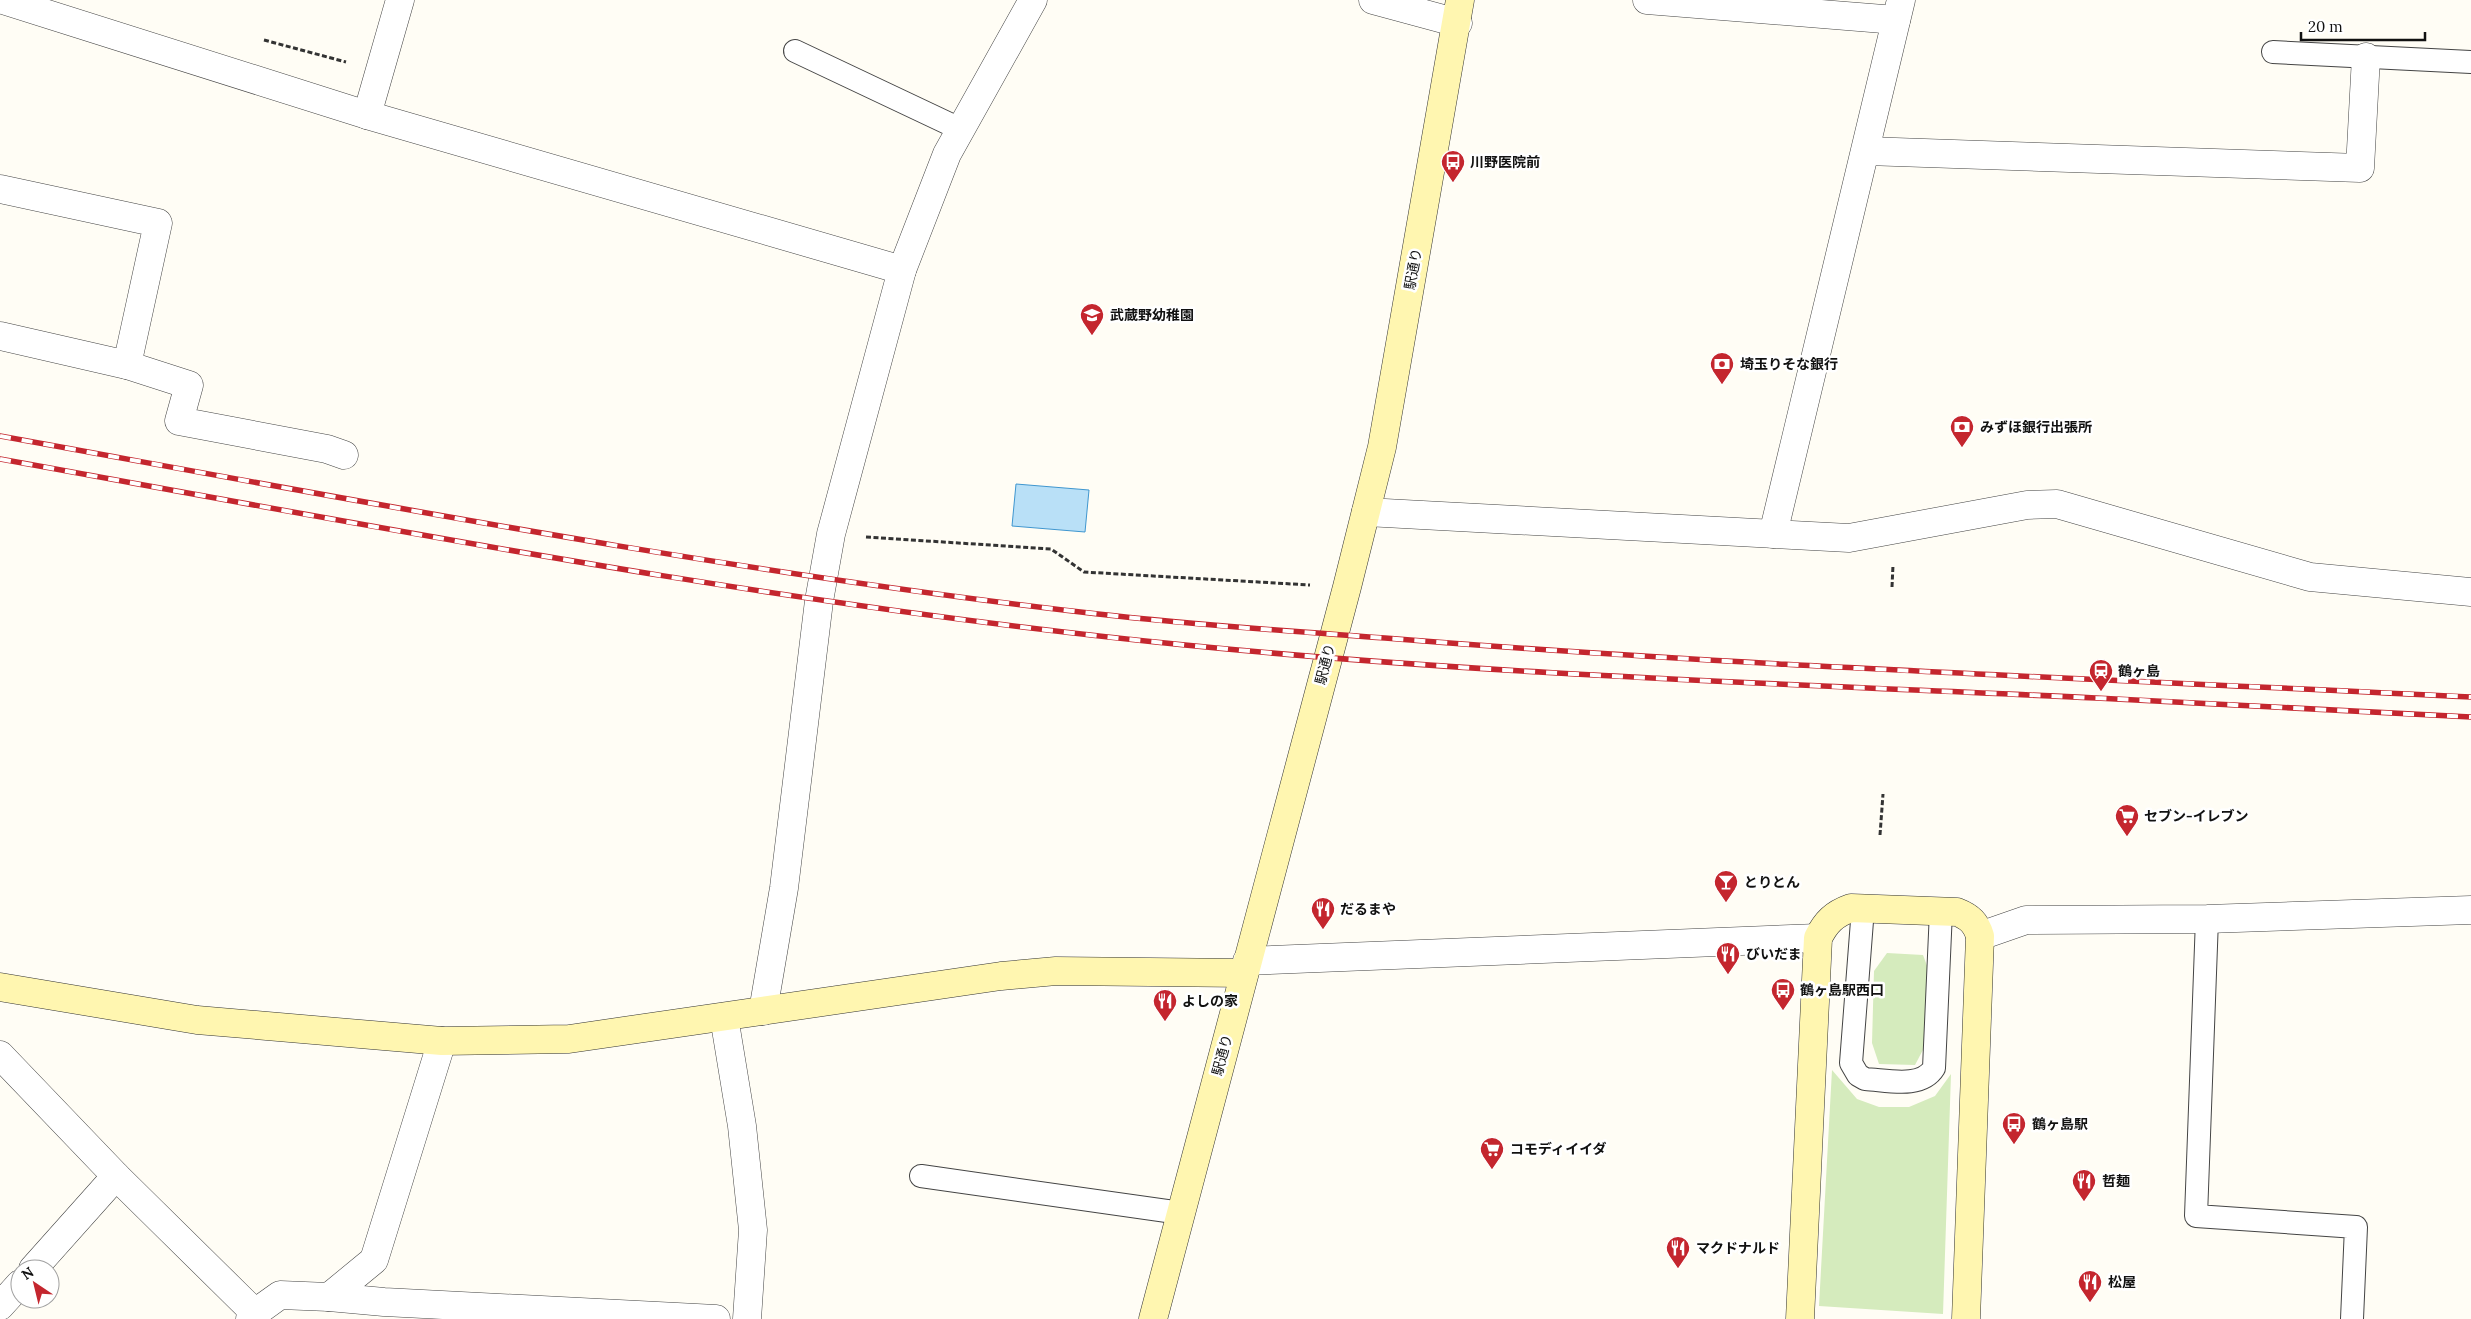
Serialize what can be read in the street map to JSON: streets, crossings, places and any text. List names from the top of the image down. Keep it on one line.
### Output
{"streets":{"street":["駅通り"]},"places":{"bus stop":["川野医院前","鶴ヶ島駅西口","鶴ヶ島駅"],"school or university":["武蔵野幼稚園"],"bank":["埼玉りそな銀行","みずほ銀行出張所"],"station":["鶴ヶ島"],"supermarket":["セブン-イレブン","コモディイイダ"],"bar":["とりとん"],"restaurant":["だるまや","びいだま","よしの家","哲麺","マクドナルド","松屋"]},"scale_bar":"20 m","north":"top left"}
